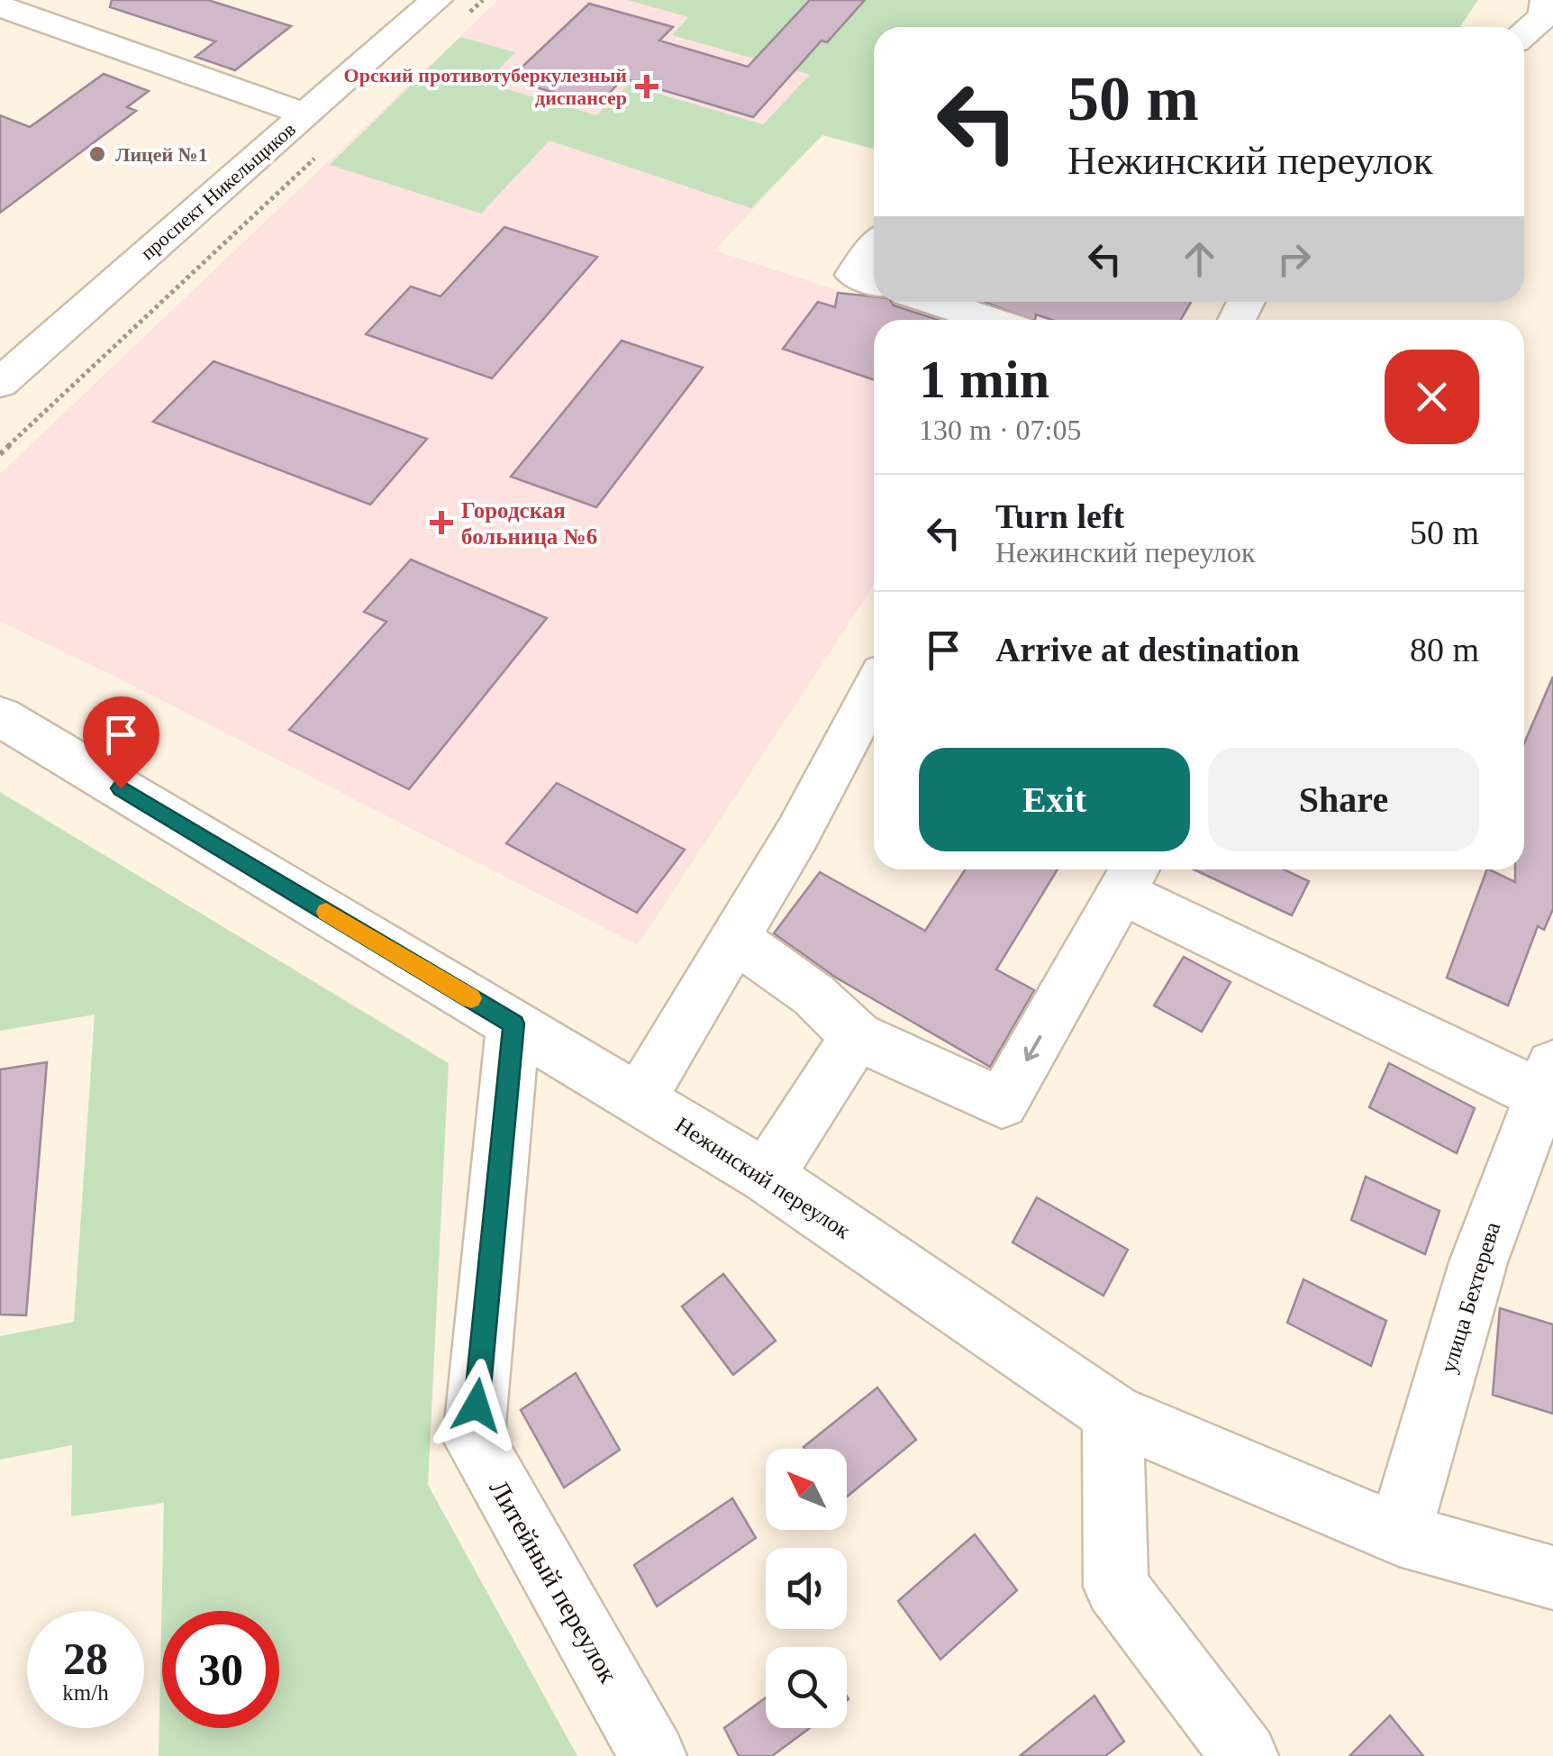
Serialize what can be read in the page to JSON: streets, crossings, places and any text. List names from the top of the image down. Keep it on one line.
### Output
{"streets":{"street":["проспект Никельщиков","Нежинский переулок","улица Бехтерева","Литейный переулок"]},"crossings":[["Нежинский переулок","улица Бехтерева"],["Нежинский переулок","Литейный переулок"]],"places":{"health":["Орский противотуберкулезный диспансер","Городская больница №6"],"other":["Лицей №1"]},"north":"top left","page":{"turn":["50 m","Нежинский переулок"],"heading":["1 min","130 m · 07:05"],"list":[{"name":"Turn left","note":"Нежинский переулок","value":"50 m"},{"name":"Arrive at destination","value":"80 m"}],"buttons":["Exit","Share"],"speed":"28 km/h","limit":"30"}}
